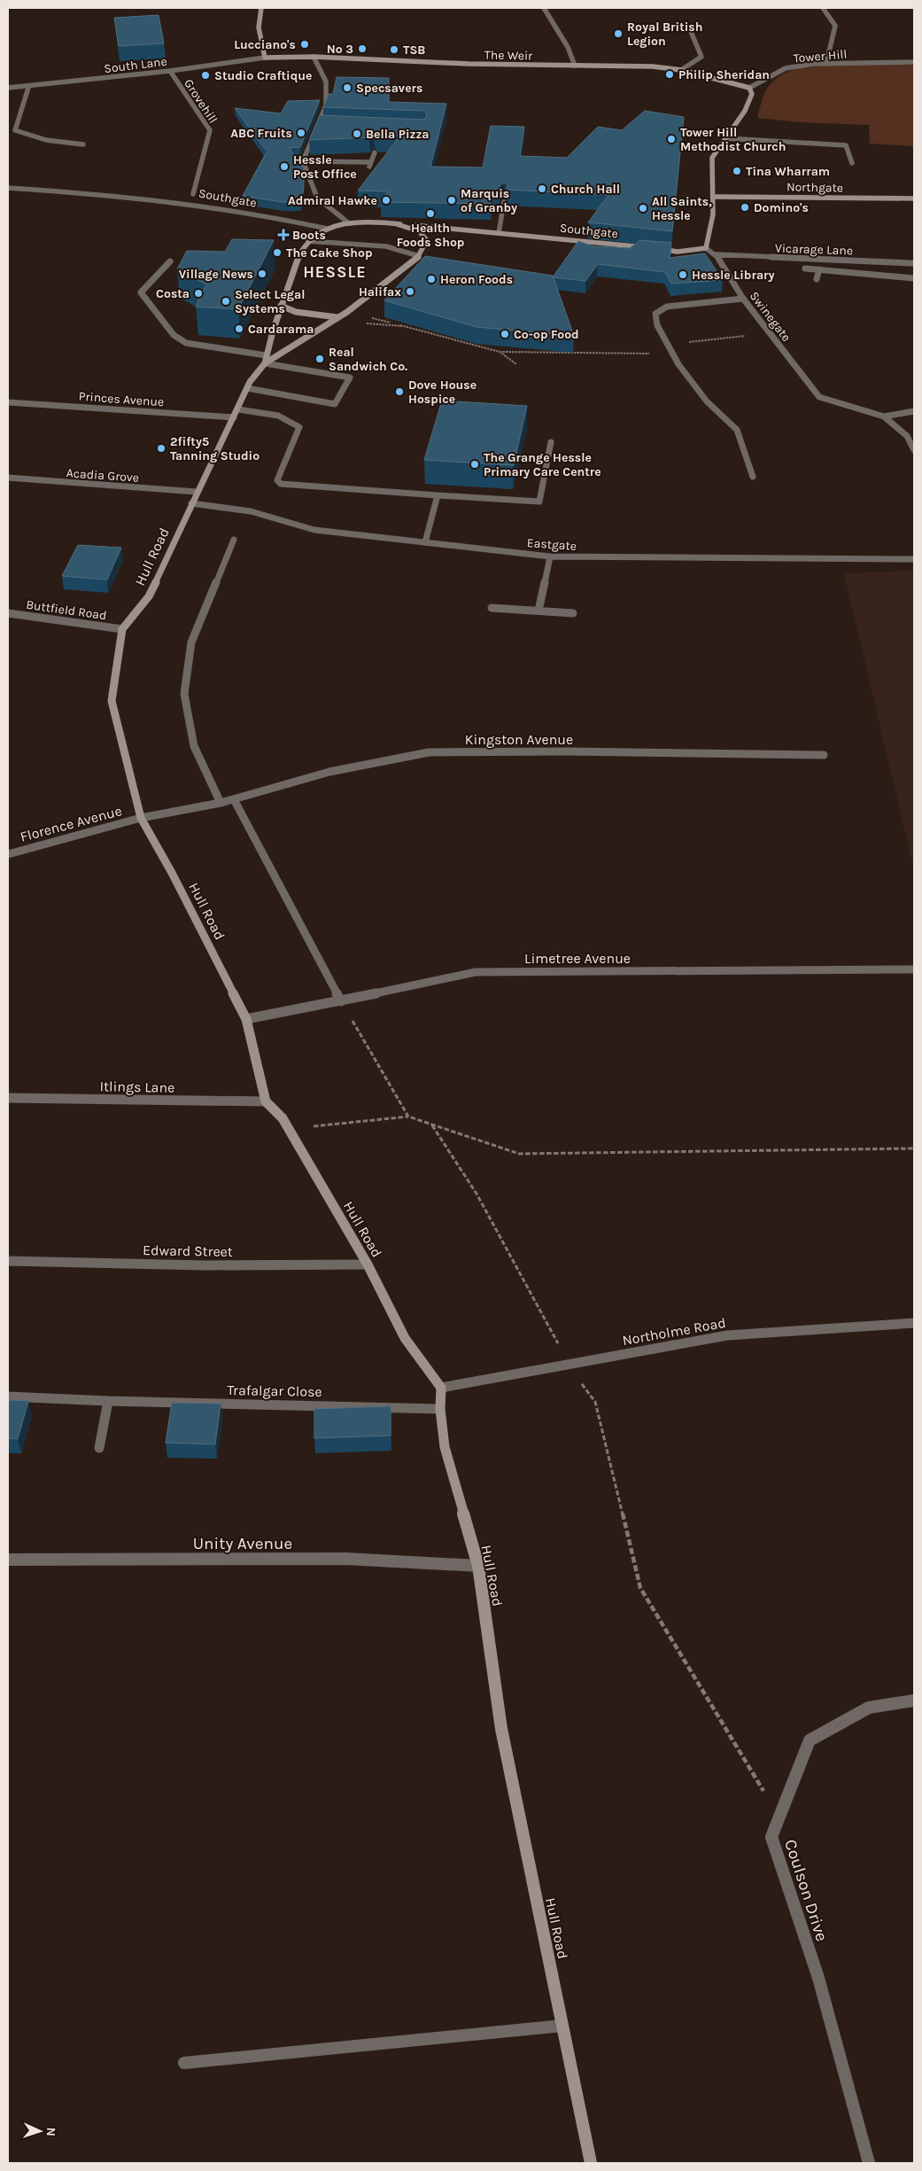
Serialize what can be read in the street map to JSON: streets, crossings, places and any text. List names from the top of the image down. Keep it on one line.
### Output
{"streets":{"street":["The Weir","Tower Hill","South Lane","Grovehill","Northgate","Southgate","Vicarage Lane","Swinegate","Princes Avenue","Acadia Grove","Eastgate","Hull Road","Buttfield Road","Kingston Avenue","Florence Avenue","Limetree Avenue","Itlings Lane","Edward Street","Northolme Road","Trafalgar Close","Unity Avenue","Coulson Drive"]},"crossings":[["The Weir","Tower Hill"],["The Weir","South Lane"],["South Lane","Grovehill"],["Southgate","Swinegate"],["Vicarage Lane","Swinegate"],["Princes Avenue","Hull Road"],["Acadia Grove","Hull Road"],["Eastgate","Hull Road"],["Hull Road","Buttfield Road"],["Hull Road","Kingston Avenue"],["Hull Road","Florence Avenue"],["Hull Road","Limetree Avenue"],["Hull Road","Itlings Lane"],["Hull Road","Edward Street"],["Hull Road","Northolme Road"],["Hull Road","Trafalgar Close"],["Hull Road","Unity Avenue"],["Kingston Avenue","Florence Avenue"]],"districts":["HESSLE"],"places":{"other":["Royal British Legion","Lucciano's","No 3","TSB","Philip Sheridan","Studio Craftique","Specsavers","ABC Fruits","Bella Pizza","Tower Hill Methodist Church","Hessle Post Office","Tina Wharram","Church Hall","Admiral Hawke","Marquis of Granby","Domino's","All Saints, Hessle","Health Foods Shop","The Cake Shop","Village News","Hessle Library","Heron Foods","Halifax","Costa","Select Legal Systems","Cardarama","Co-op Food","Real Sandwich Co.","Dove House Hospice","2fifty5 Tanning Studio","The Grange Hessle Primary Care Centre"],"health":["Boots"]},"north":"right"}
